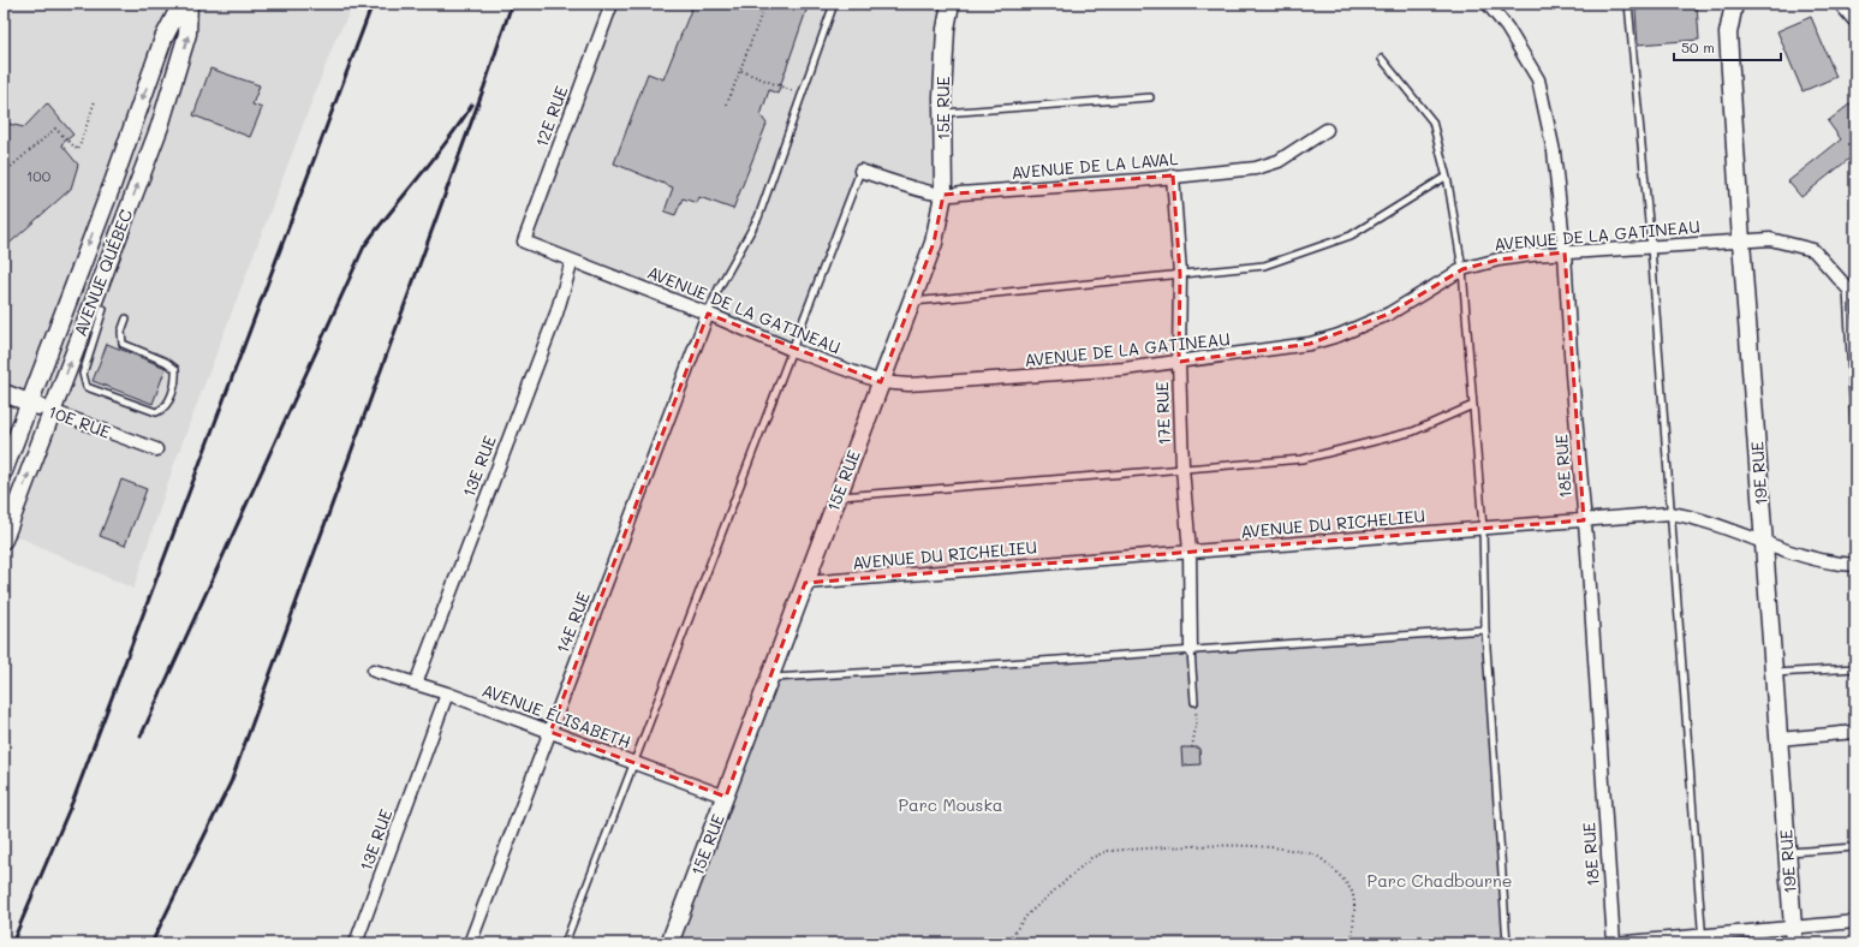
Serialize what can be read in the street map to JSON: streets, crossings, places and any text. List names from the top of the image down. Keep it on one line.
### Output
{"streets":{"street":["15E RUE","12E RUE","AVENUE DE LA LAVAL","AVENUE DE LA GATINEAU","AVENUE QUÉBEC","17E RUE","10E RUE","13E RUE","18E RUE","19E RUE","AVENUE DU RICHELIEU","14E RUE","AVENUE ÉLISABETH"]},"crossings":[["15E RUE","AVENUE DE LA LAVAL"],["15E RUE","AVENUE DE LA GATINEAU"],["15E RUE","AVENUE DU RICHELIEU"],["15E RUE","AVENUE ÉLISABETH"],["12E RUE","AVENUE DE LA GATINEAU"],["AVENUE DE LA LAVAL","17E RUE"],["AVENUE DE LA GATINEAU","17E RUE"],["AVENUE DE LA GATINEAU","13E RUE"],["AVENUE DE LA GATINEAU","18E RUE"],["AVENUE DE LA GATINEAU","19E RUE"],["AVENUE DE LA GATINEAU","14E RUE"],["AVENUE QUÉBEC","10E RUE"],["17E RUE","AVENUE DU RICHELIEU"],["13E RUE","AVENUE ÉLISABETH"],["18E RUE","AVENUE DU RICHELIEU"],["19E RUE","AVENUE DU RICHELIEU"],["14E RUE","AVENUE ÉLISABETH"]],"parks":["Parc Mouska","Parc Chadbourne"],"house_numbers":["100"],"scale_bar":"50 m"}
